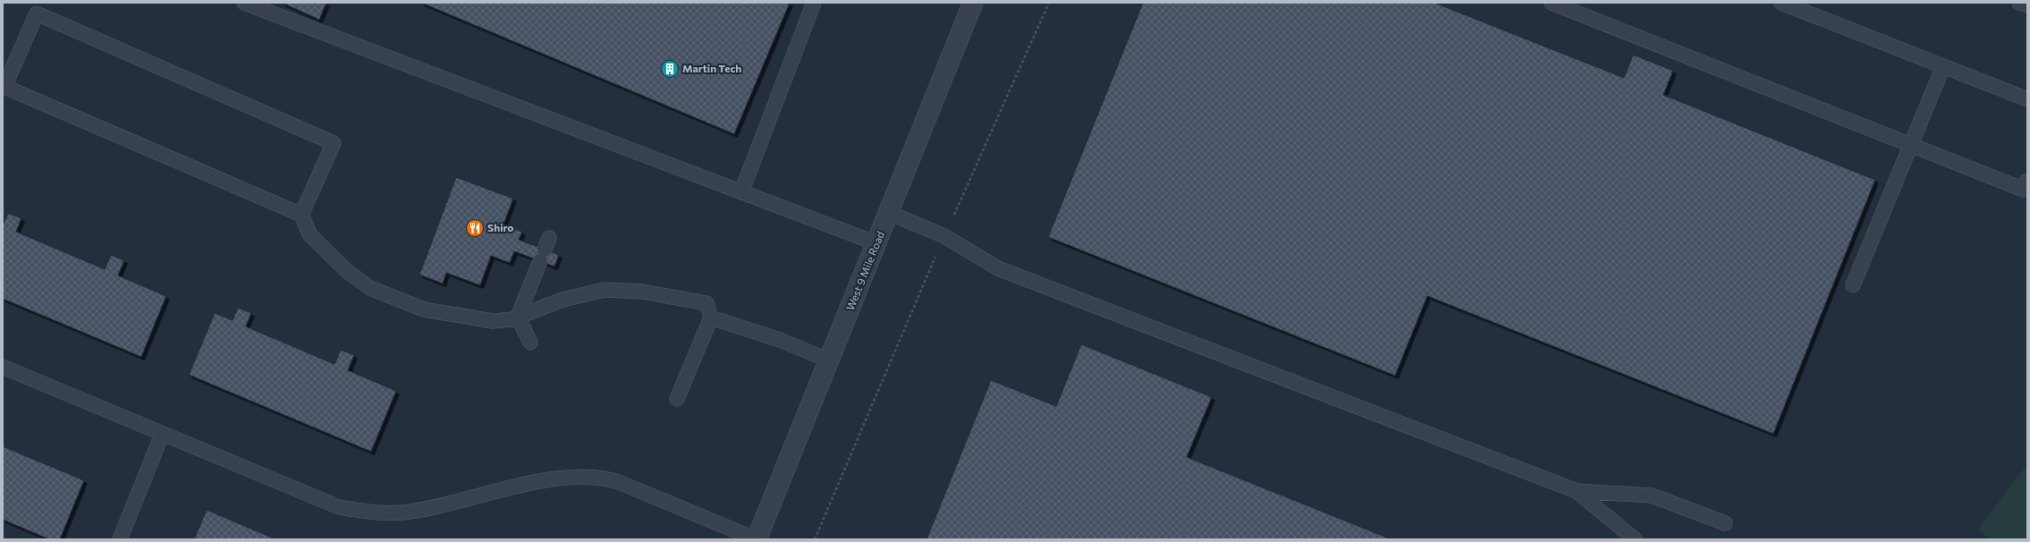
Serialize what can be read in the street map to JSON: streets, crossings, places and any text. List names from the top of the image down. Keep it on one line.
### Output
{"streets":{"street":["West 9 Mile Road"]},"places":{"building":["Martin Tech"],"restaurant":["Shiro"]}}
